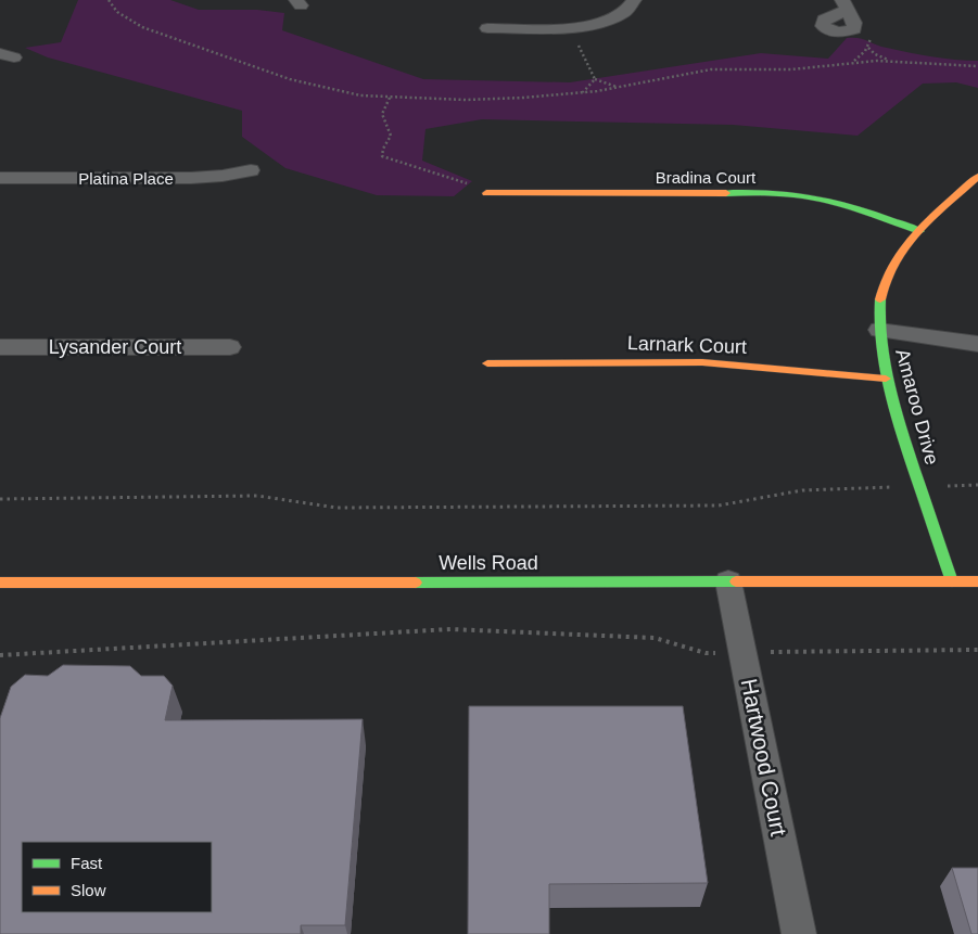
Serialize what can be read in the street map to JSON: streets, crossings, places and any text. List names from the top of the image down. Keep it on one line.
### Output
{"streets":{"street":["Bradina Court","Platina Place","Larnark Court","Lysander Court","Amaroo Drive","Wells Road","Hartwood Court"]},"crossings":[["Bradina Court","Amaroo Drive"],["Larnark Court","Amaroo Drive"],["Amaroo Drive","Wells Road"],["Wells Road","Hartwood Court"]],"legend":["Fast","Slow"]}
